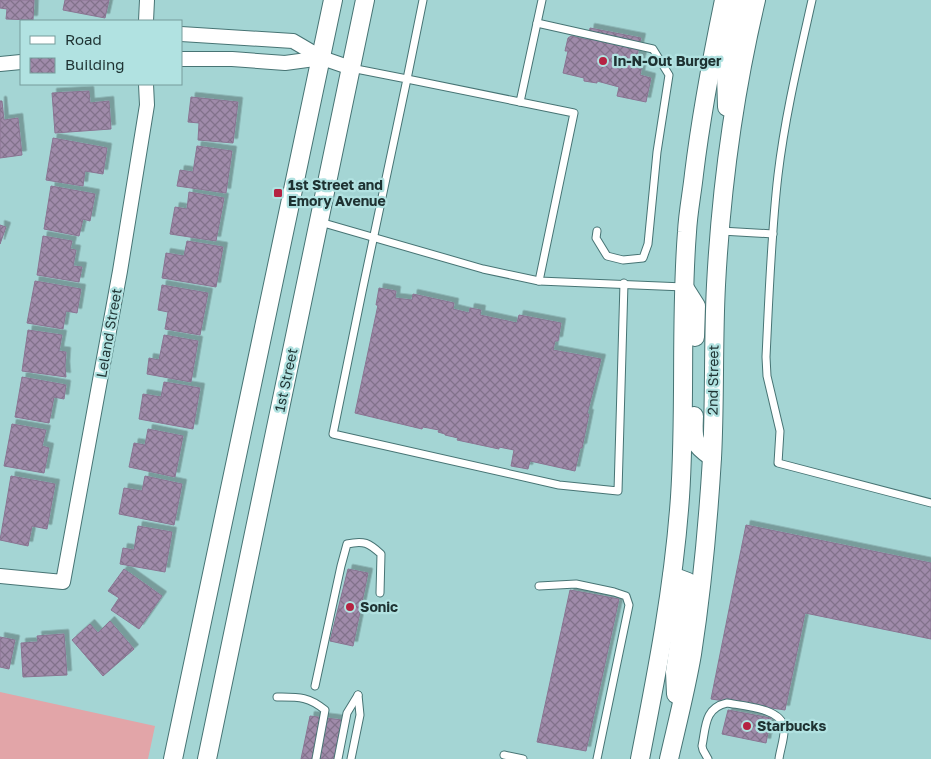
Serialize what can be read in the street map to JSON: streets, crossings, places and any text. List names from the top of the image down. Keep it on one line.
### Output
{"streets":{"street":["Leland Street","1st Street","2nd Street"]},"places":{"other":["In-N-Out Burger","Sonic","Starbucks"],"transit":["1st Street and Emory Avenue"]},"legend":["Road","Building"]}
